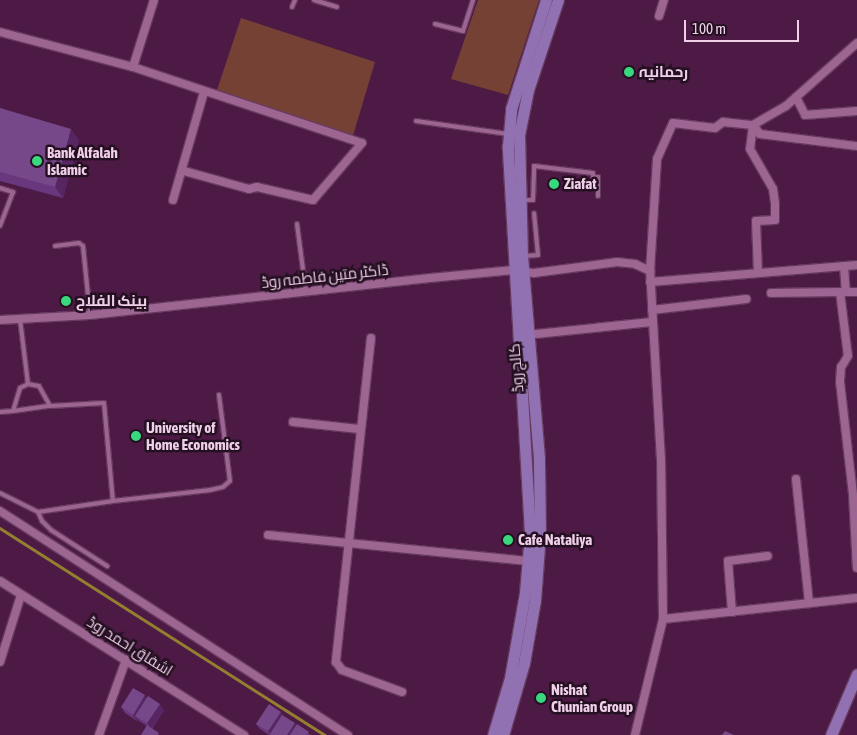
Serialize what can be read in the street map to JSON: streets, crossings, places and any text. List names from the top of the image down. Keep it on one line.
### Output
{"streets":{"main road":["کالج روڈ"],"street":["ڈاکٹر متین فاطمہ روڈ","اشفاق احمد روڈ"]},"crossings":[["ڈاکٹر متین فاطمہ روڈ","کالج روڈ"]],"places":["رحمانیہ","Bank Alfalah Islamic","Ziafat","بینک الفلاح","University of Home Economics","Cafe Nataliya","Nishat Chunian Group"],"scale_bar":"100 m"}
